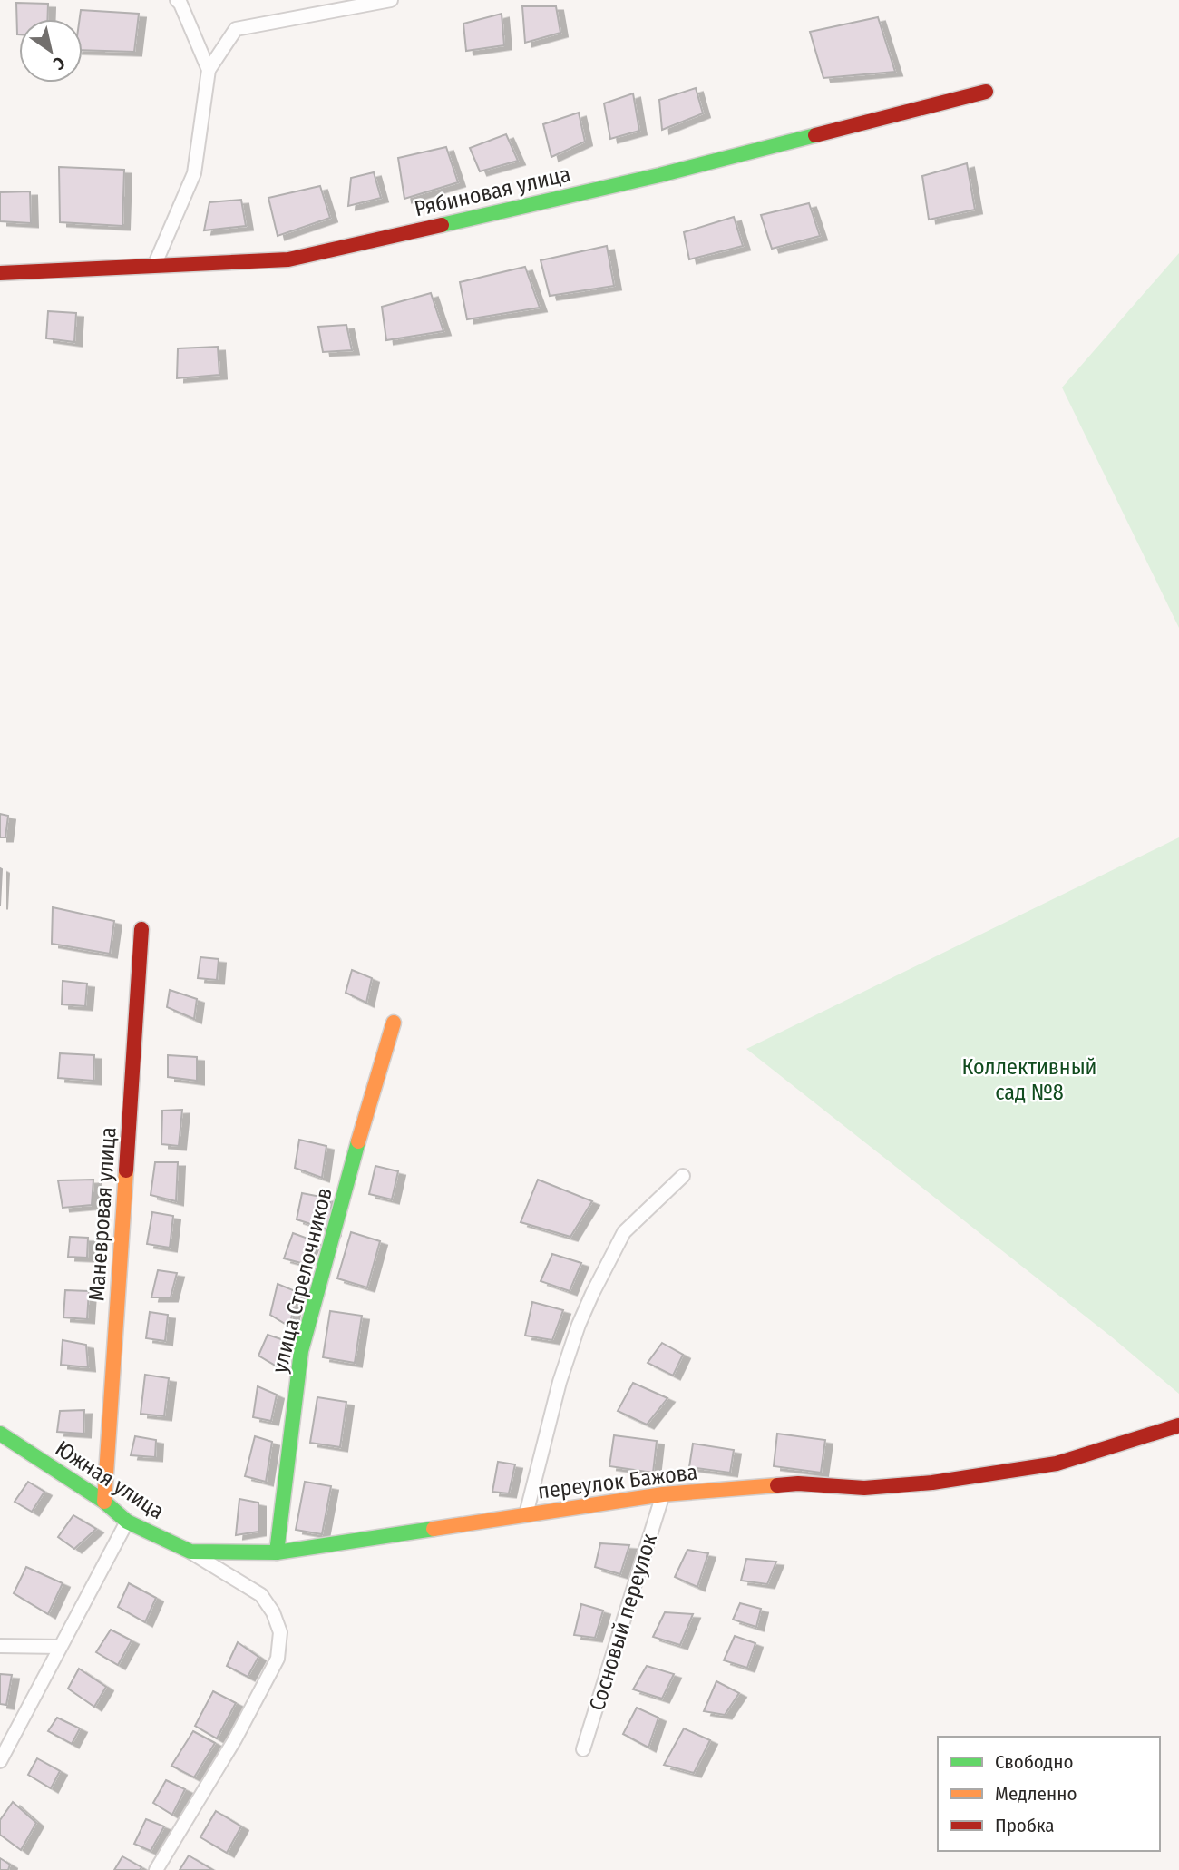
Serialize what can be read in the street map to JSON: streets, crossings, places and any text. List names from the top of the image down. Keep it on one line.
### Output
{"streets":{"street":["Рябиновая улица","Маневровая улица","улица Стрелочников","Южная улица","переулок Бажова","Сосновый переулок"]},"crossings":[["Маневровая улица","Южная улица"],["улица Стрелочников","Южная улица"],["Южная улица","переулок Бажова"],["переулок Бажова","Сосновый переулок"]],"parks":["Коллективный сад №8"],"legend":["Свободно","Медленно","Пробка"],"north":"bottom right"}
